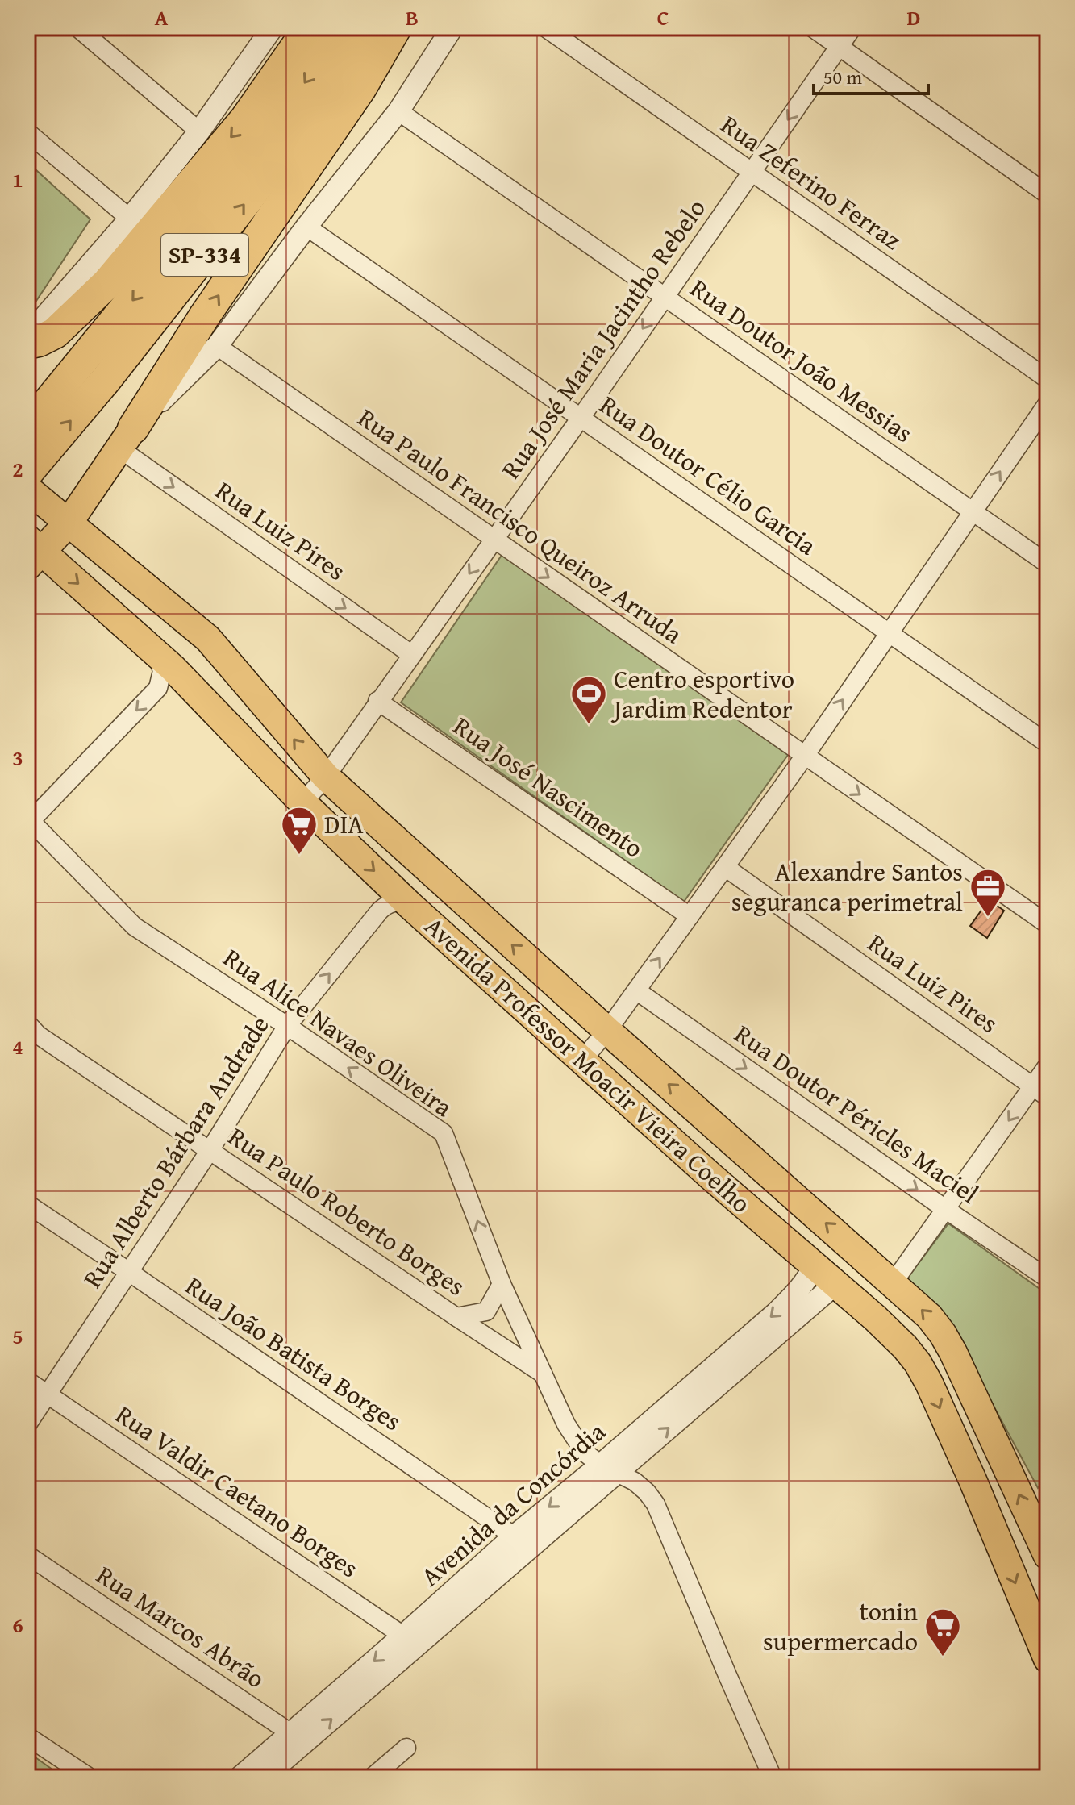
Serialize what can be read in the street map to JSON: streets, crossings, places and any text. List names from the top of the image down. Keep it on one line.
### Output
{"streets":{"highway":["SP-334"],"main road":["Avenida Professor Moacir Vieira Coelho"],"street":["Rua Zeferino Ferraz","Rua José Maria Jacintho Rebelo","Rua Doutor João Messias","Rua Doutor Célio Garcia","Rua Paulo Francisco Queiroz Arruda","Rua Luiz Pires","Rua José Nascimento","Rua Alice Navaes Oliveira","Rua Doutor Péricles Maciel","Rua Alberto Bárbara Andrade","Rua Paulo Roberto Borges","Rua João Batista Borges","Rua Valdir Caetano Borges","Avenida da Concórdia","Rua Marcos Abrão"]},"crossings":[["Rua Zeferino Ferraz","Rua José Maria Jacintho Rebelo"],["Rua José Maria Jacintho Rebelo","Rua Doutor João Messias"],["Rua José Maria Jacintho Rebelo","Rua Doutor Célio Garcia"],["Rua José Maria Jacintho Rebelo","Rua Paulo Francisco Queiroz Arruda"],["Rua José Maria Jacintho Rebelo","Rua Luiz Pires"],["Rua José Maria Jacintho Rebelo","Rua José Nascimento"],["Rua José Maria Jacintho Rebelo","Avenida Professor Moacir Vieira Coelho"],["Rua Alice Navaes Oliveira","Rua Alberto Bárbara Andrade"],["Rua Alice Navaes Oliveira","Rua Paulo Roberto Borges"],["Rua Alice Navaes Oliveira","Avenida da Concórdia"],["Avenida Professor Moacir Vieira Coelho","Rua Alberto Bárbara Andrade"],["Avenida Professor Moacir Vieira Coelho","Avenida da Concórdia"],["Rua Alberto Bárbara Andrade","Rua Paulo Roberto Borges"],["Rua Alberto Bárbara Andrade","Rua João Batista Borges"],["Rua Alberto Bárbara Andrade","Rua Valdir Caetano Borges"],["Rua João Batista Borges","Avenida da Concórdia"],["Rua Valdir Caetano Borges","Avenida da Concórdia"],["Avenida da Concórdia","Rua Marcos Abrão"]],"one_way":["Rua José Maria Jacintho Rebelo","Rua Paulo Francisco Queiroz Arruda","Rua Luiz Pires","Rua Doutor Péricles Maciel"],"places":{"sports":["Centro esportivo Jardim Redentor"],"supermarket":["DIA","tonin supermercado"],"office":["Alexandre Santos seguranca perimetral"]},"scale_bar":"50 m","grid":{"columns":["A","B","C","D"],"rows":["1","2","3","4","5","6"]}}
